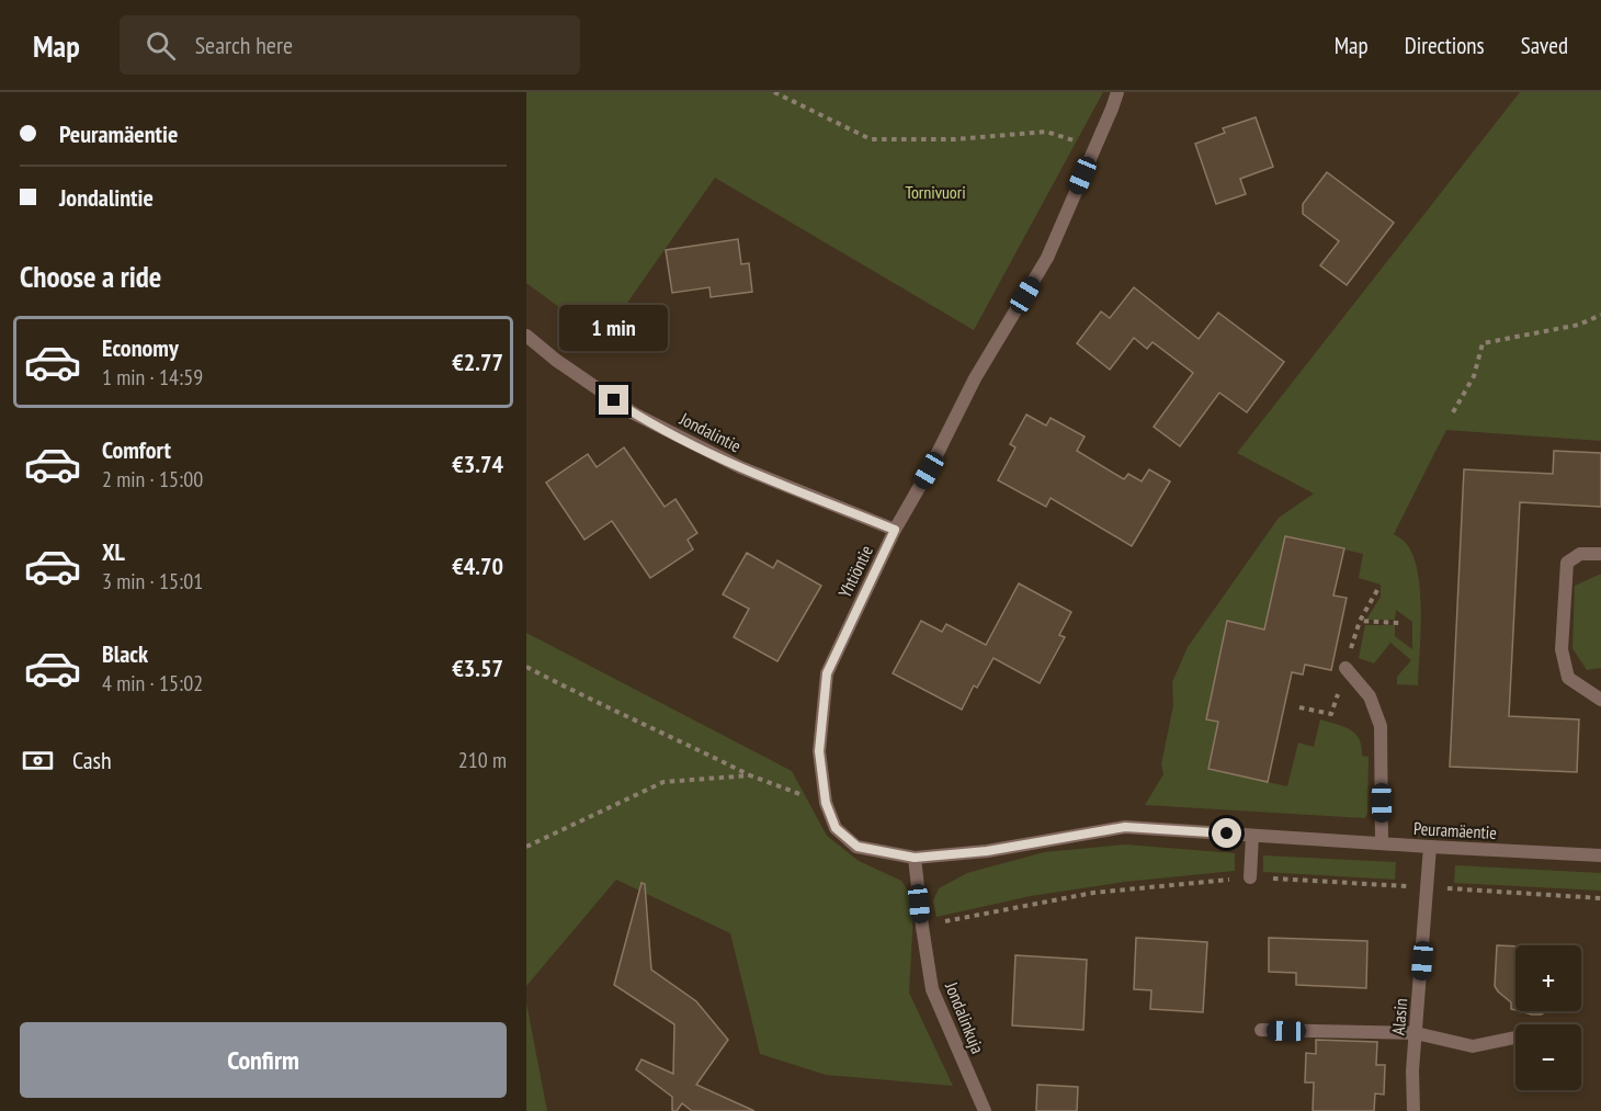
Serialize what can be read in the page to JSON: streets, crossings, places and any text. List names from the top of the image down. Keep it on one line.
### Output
{"streets":{"street":["Jondalintie","Yhtiöntie","Peuramäentie","Alasin","Jondalinkuja"]},"crossings":[["Jondalintie","Yhtiöntie"],["Yhtiöntie","Peuramäentie"],["Yhtiöntie","Jondalinkuja"],["Peuramäentie","Alasin"],["Peuramäentie","Jondalinkuja"]],"parks":["Tornivuori"],"page":{"header":"Map","search":"Search here","nav":["Map","Directions","Saved"],"banner":["Peuramäentie","Jondalintie"],"heading":"Choose a ride","bubble":"1 min","list":[{"name":"Economy","note":"1 min · 14:59","value":"€2.77"},{"name":"Comfort","note":"2 min · 15:00","value":"€3.74"},{"name":"XL","note":"3 min · 15:01","value":"€4.70"},{"name":"Black","note":"4 min · 15:02","value":"€3.57"}],"pay":["Cash","210 m"],"map_buttons":["+","−"],"buttons":"Confirm"}}
